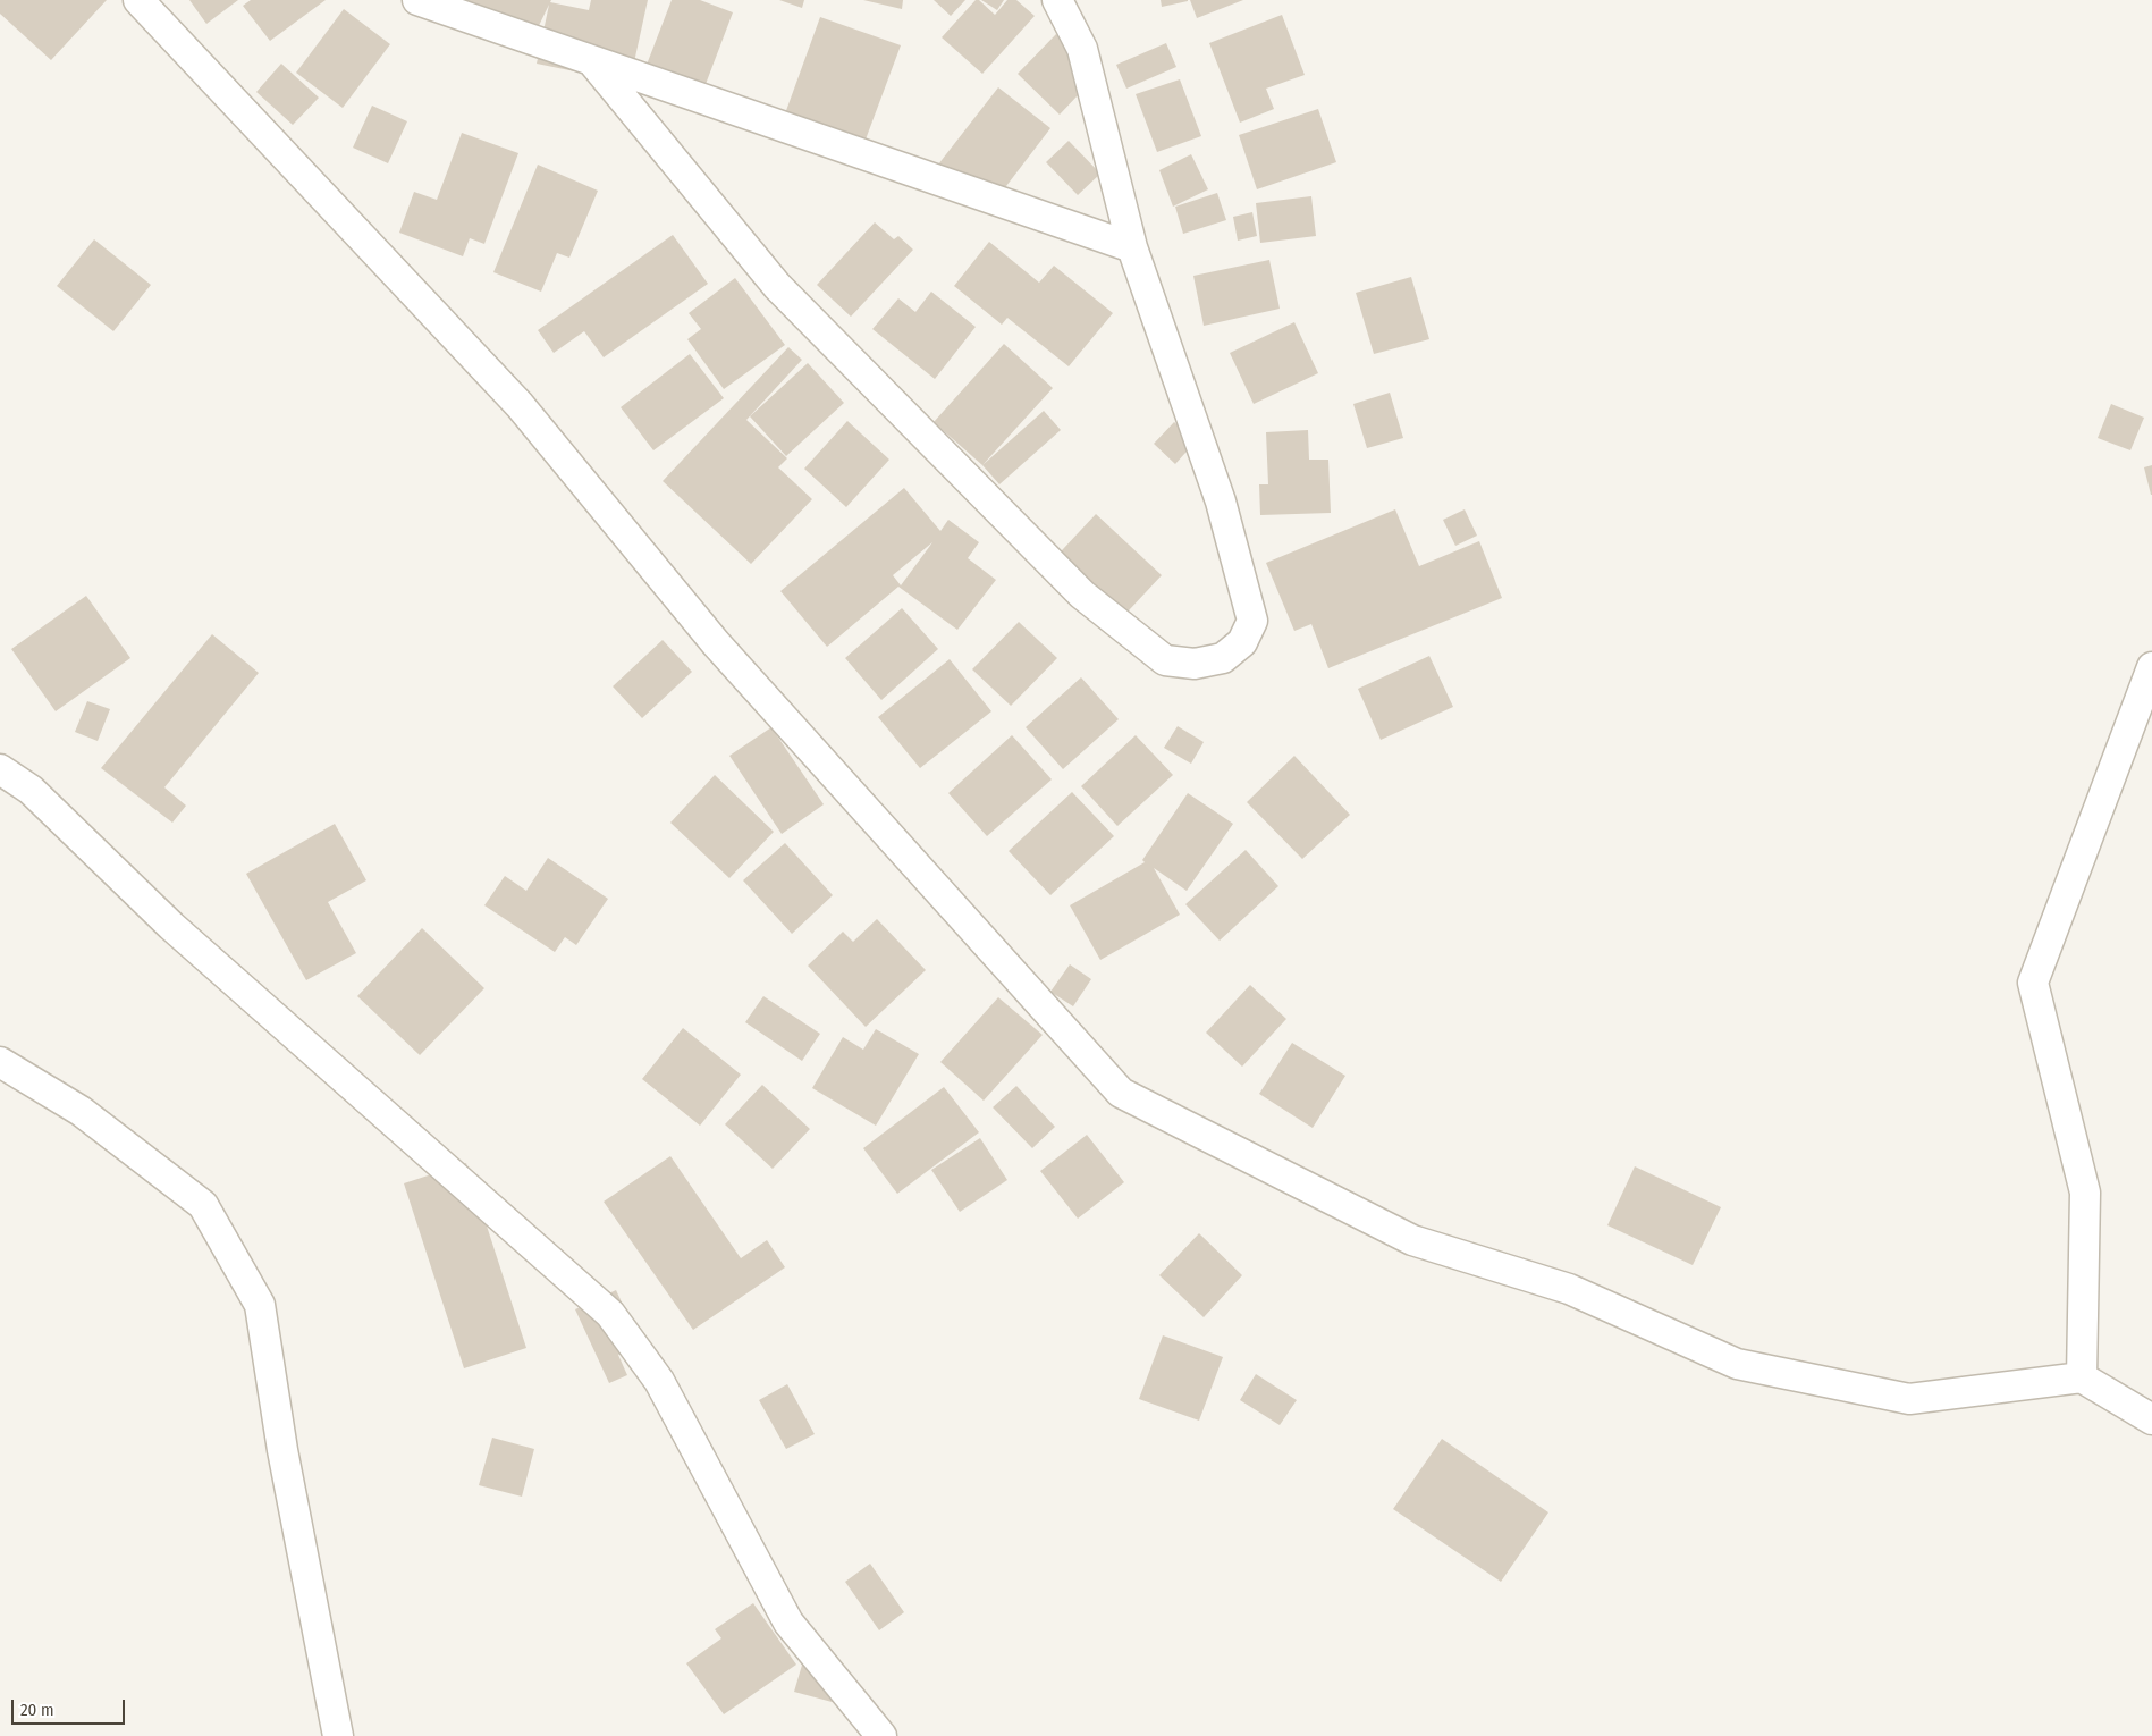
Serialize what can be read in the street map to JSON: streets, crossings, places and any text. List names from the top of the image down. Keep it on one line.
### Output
{"scale_bar":"20 m"}
